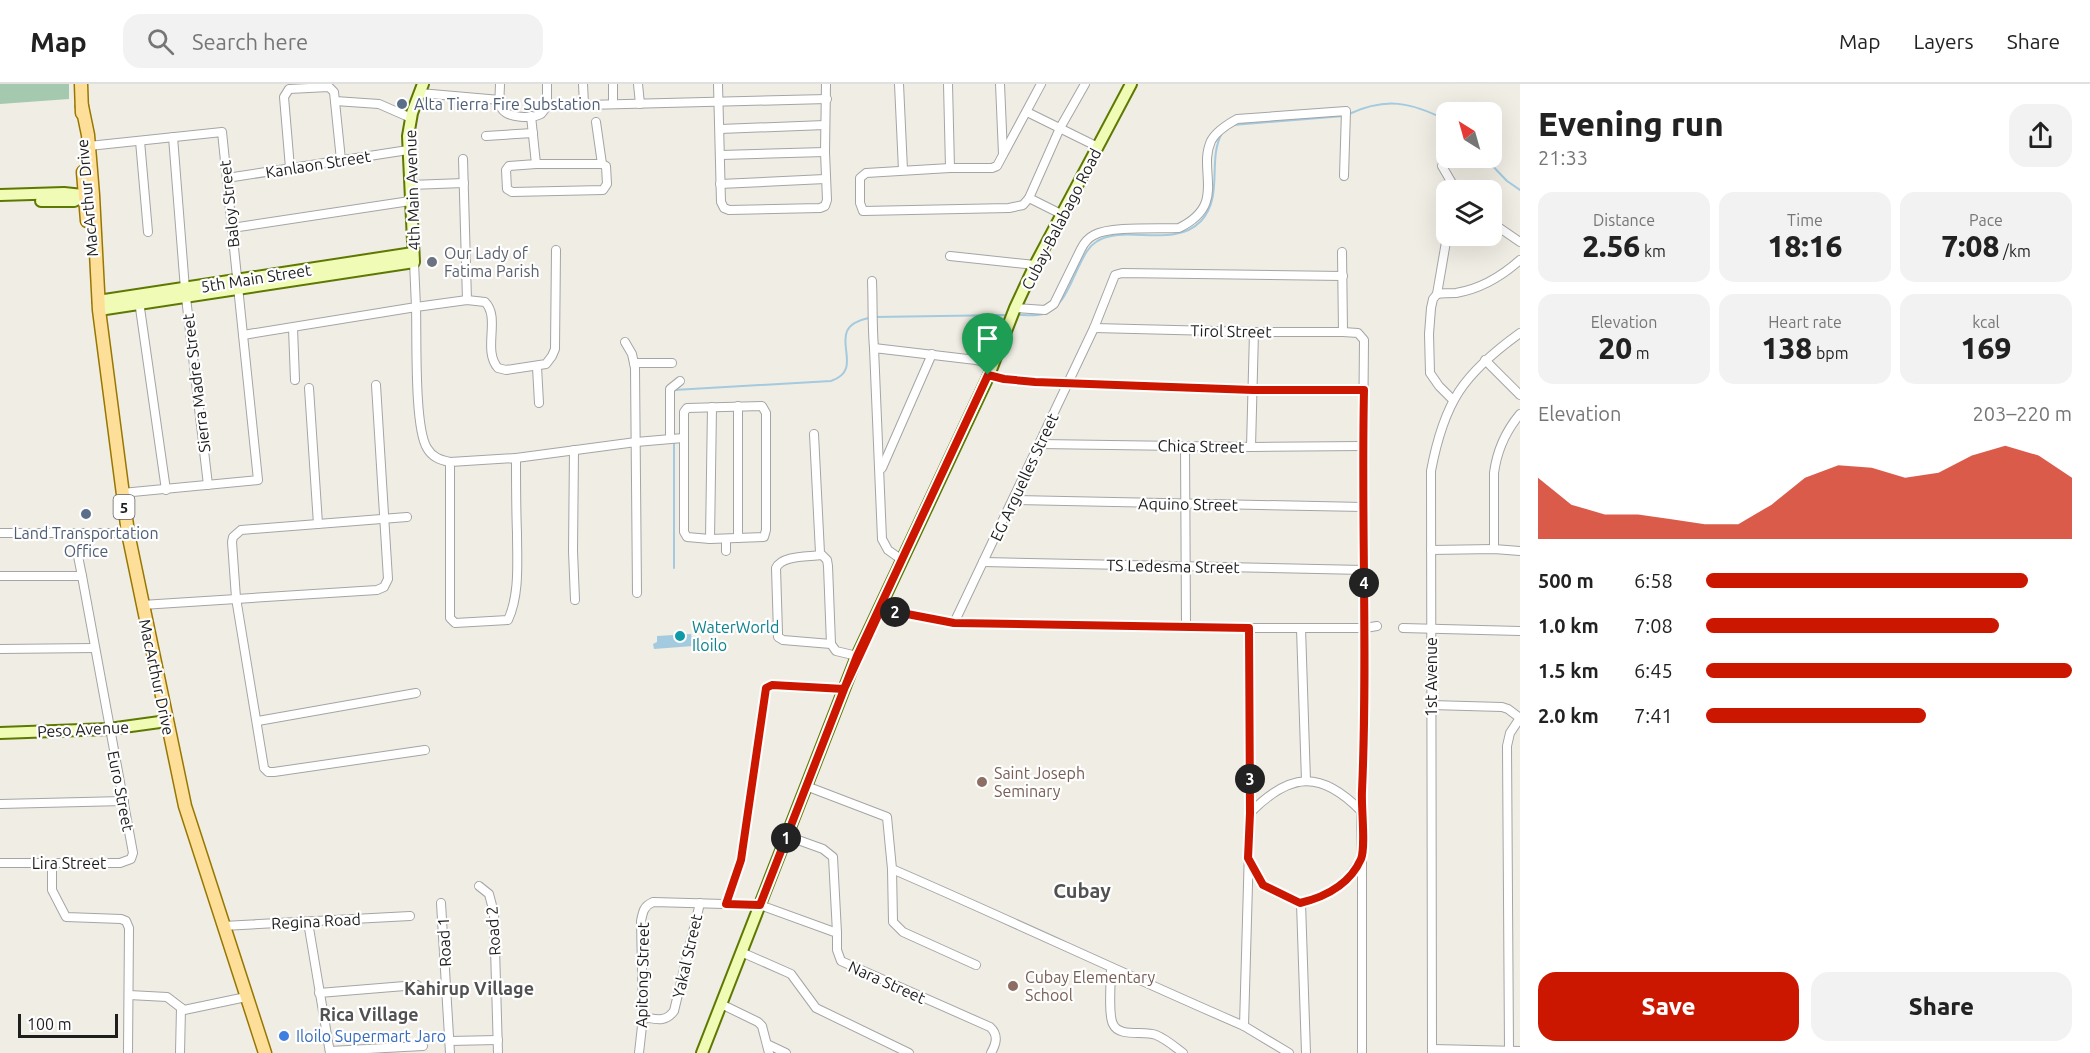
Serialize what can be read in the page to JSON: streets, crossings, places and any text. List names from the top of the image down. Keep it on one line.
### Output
{"streets":{"main road":["4th Main Avenue","MacArthur Drive","Cubay-Balabago Road","5th Main Street","5","Peso Avenue"],"street":["Kanlaon Street","Baloy Street","Tirol Street","Sierra Madre Street","Chica Street","EG Arguelles Street","Aquino Street","TS Ledesma Street","1st Avenue","Euro Street","Lira Street","Regina Road","Road 2","Road 1","Yakal Street","Apitong Street","Nara Street"]},"crossings":[["Kanlaon Street","4th Main Avenue"],["Kanlaon Street","Baloy Street"],["4th Main Avenue","5th Main Street"],["MacArthur Drive","Baloy Street"],["MacArthur Drive","5th Main Street"],["MacArthur Drive","Peso Avenue"],["MacArthur Drive","Regina Road"],["Baloy Street","5th Main Street"],["Baloy Street","Sierra Madre Street"],["Cubay-Balabago Road","Nara Street"],["5th Main Street","Sierra Madre Street"],["Tirol Street","EG Arguelles Street"],["Chica Street","EG Arguelles Street"],["EG Arguelles Street","Aquino Street"],["EG Arguelles Street","TS Ledesma Street"],["Peso Avenue","Euro Street"],["Euro Street","Lira Street"],["Yakal Street","Apitong Street"]],"districts":["Cubay","Kahirup Village","Rica Village"],"places":["Alta Tierra Fire Substation","Our Lady of Fatima Parish","Land Transportation Office","WaterWorld Iloilo","Saint Joseph Seminary","Cubay Elementary School","Iloilo Supermart Jaro"],"scale_bar":"100 m","north":"top left","page":{"header":"Map","search":"Search here","nav":["Map","Layers","Share"],"heading":["Evening run","21:33"],"stats":[["Distance","2.56 km"],["Time","18:16"],["Pace","7:08 /km"],["Elevation","20 m"],["Heart rate","138 bpm"],["kcal","169"]],"chart":["Elevation","203–220 m"],"list":[{"name":"500 m","note":"6:58"},{"name":"1.0 km","note":"7:08"},{"name":"1.5 km","note":"6:45"},{"name":"2.0 km","note":"7:41"}],"pins":["4","2","3","1"],"buttons":["Save","Share"],"scale":"100 m"}}
